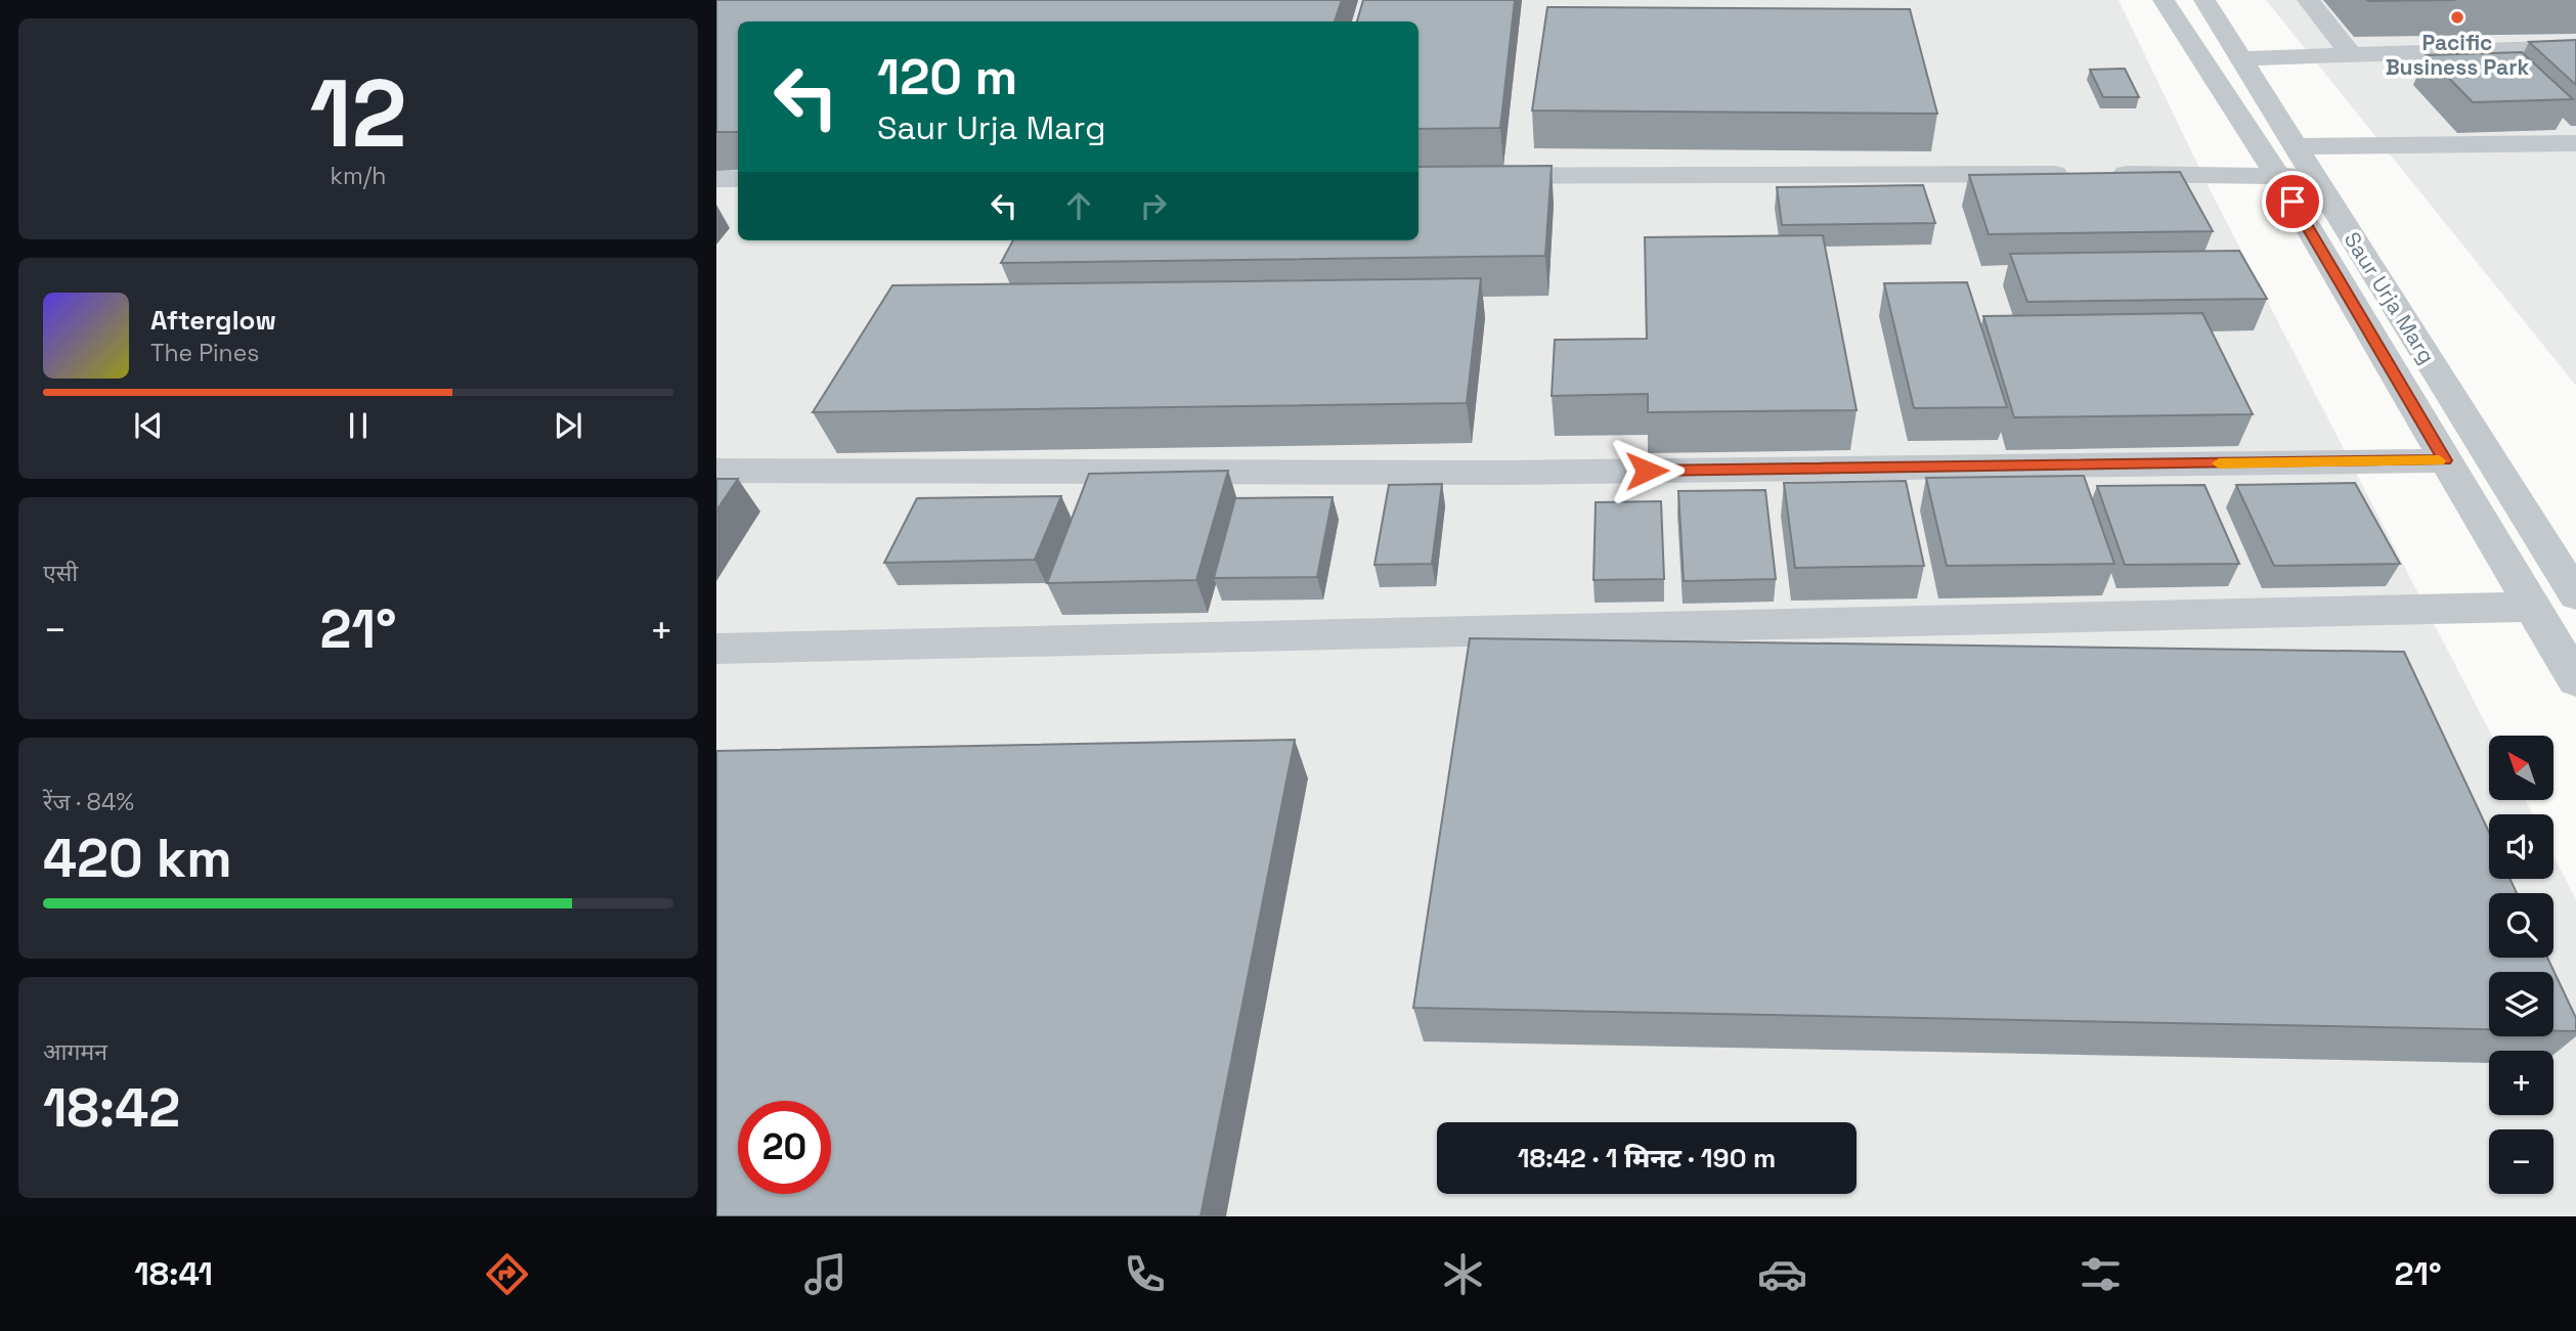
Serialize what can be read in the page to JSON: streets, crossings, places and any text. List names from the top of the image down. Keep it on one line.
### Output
{"streets":{"street":["Saur Urja Marg"]},"places":["Pacific Business Park"],"north":"top left","page":{"tile":[["12","km/h"],"एसी",["रेंज · 84%","420 km"],["आगमन","18:42"]],"turn":["120 m","Saur Urja Marg"],"song":["Afterglow","The Pines"],"heat":["−","21°","+"],"map_buttons":["+","−"],"limit":"20","trip":"18:42 · 1 मिनट · 190 m","tabs":["18:41","21°"]}}
